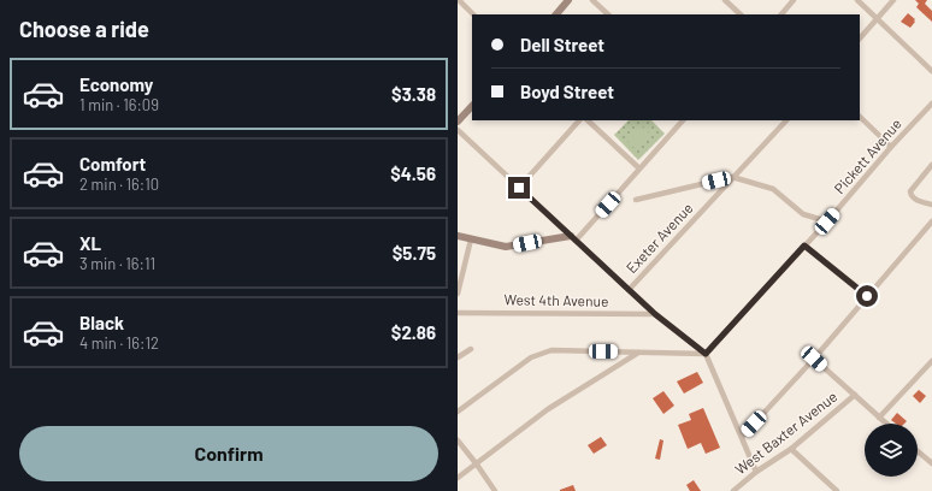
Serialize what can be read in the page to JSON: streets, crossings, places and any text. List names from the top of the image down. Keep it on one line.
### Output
{"streets":{"street":["Pickett Avenue","Exeter Avenue","West 4th Avenue","West Baxter Avenue"]},"page":{"heading":"Choose a ride","banner":["Dell Street","Boyd Street"],"list":[{"name":"Economy","note":"1 min · 16:09","value":"$3.38"},{"name":"Comfort","note":"2 min · 16:10","value":"$4.56"},{"name":"XL","note":"3 min · 16:11","value":"$5.75"},{"name":"Black","note":"4 min · 16:12","value":"$2.86"}],"buttons":"Confirm"}}
